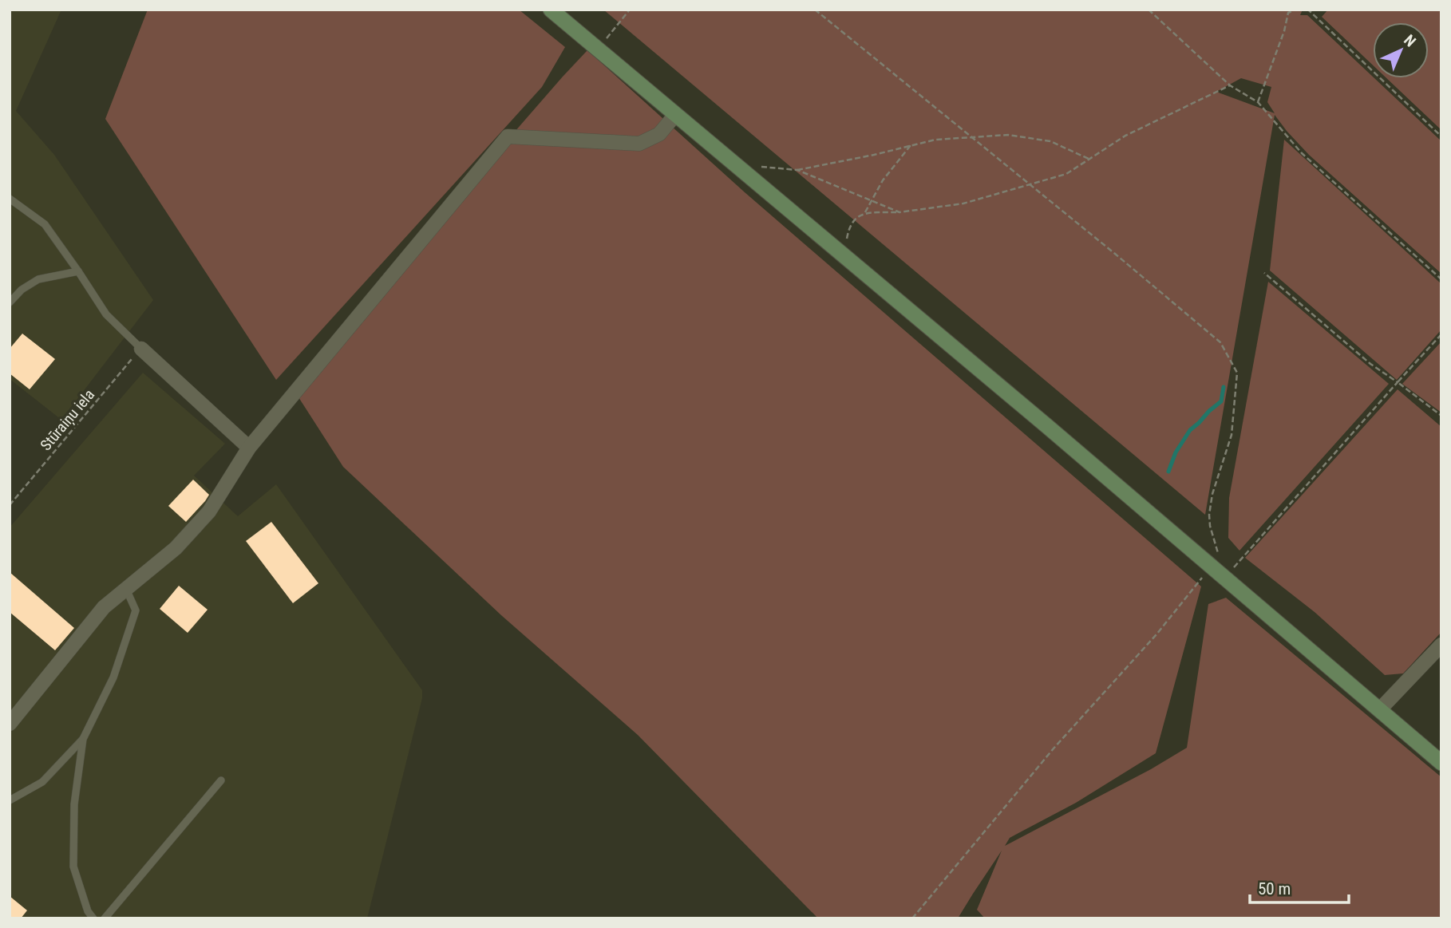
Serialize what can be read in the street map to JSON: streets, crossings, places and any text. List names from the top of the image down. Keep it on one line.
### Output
{"streets":{"path":["Stūraiņu iela"]},"scale_bar":"50 m","north":"top right"}
